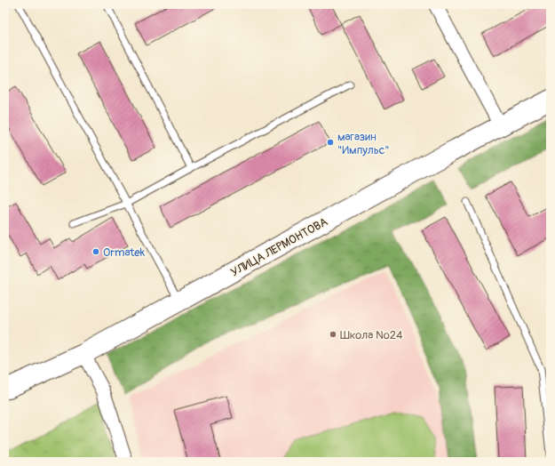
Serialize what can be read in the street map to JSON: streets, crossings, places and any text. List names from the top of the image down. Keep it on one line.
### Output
{"streets":{"main road":["УЛИЦА ЛЕРМОНТОВА"]},"places":["магазин \"Импульс\"","Ormatek","Школа №24"]}
